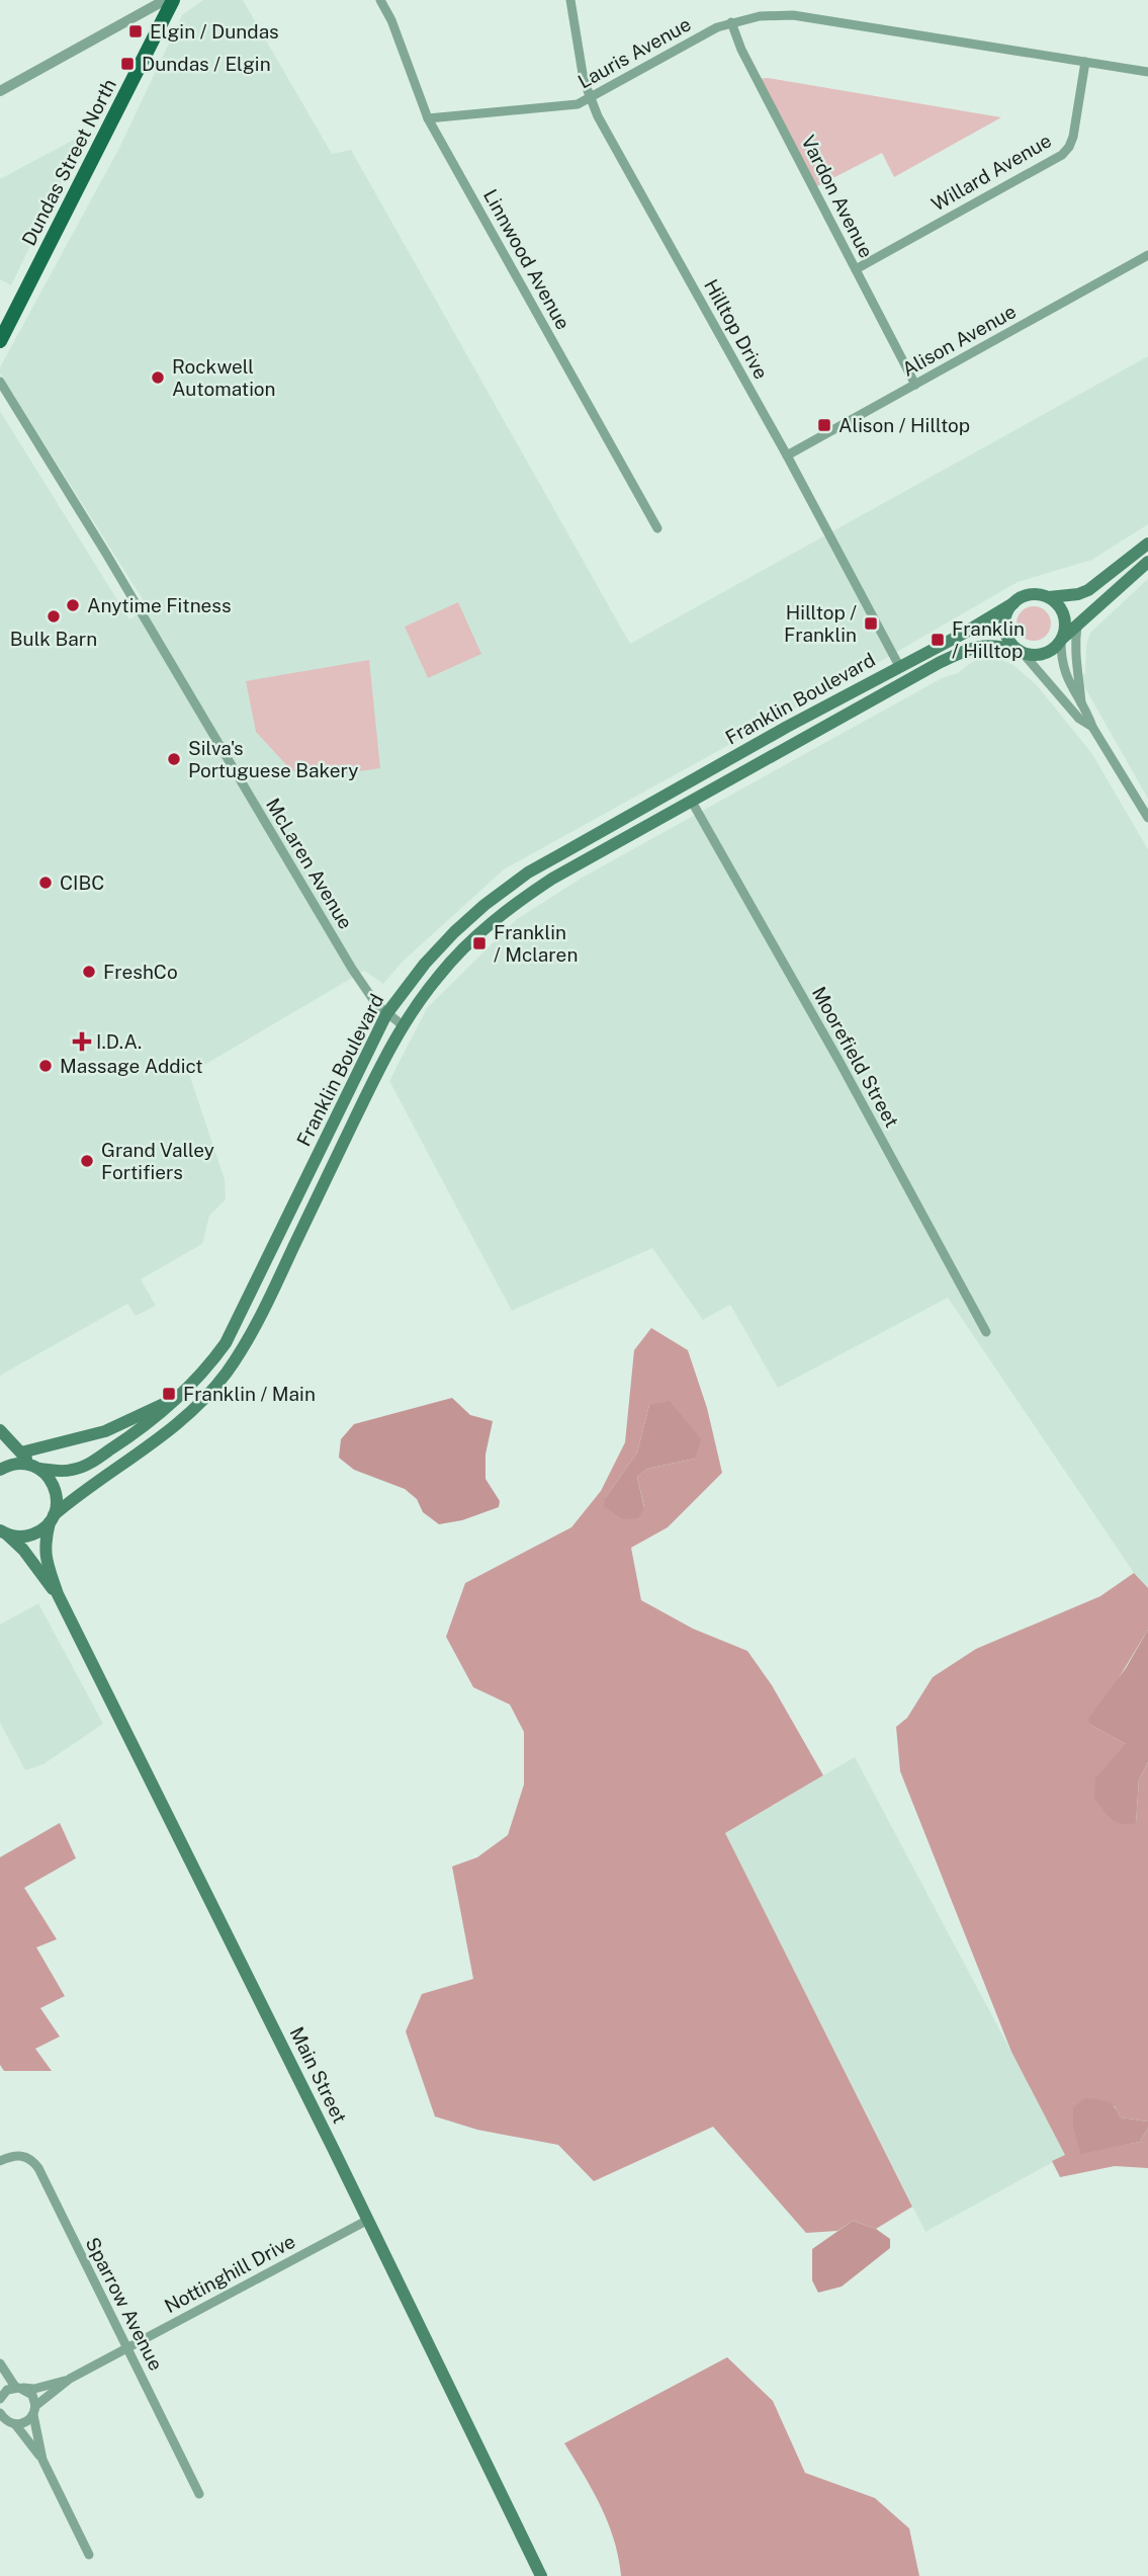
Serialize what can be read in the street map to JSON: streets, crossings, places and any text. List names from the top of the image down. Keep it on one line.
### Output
{"streets":{"main road":["Dundas Street North","Franklin Boulevard","Main Street"],"street":["Lauris Avenue","Willard Avenue","Vardon Avenue","Linnwood Avenue","Hilltop Drive","Alison Avenue","McLaren Avenue","Moorefield Street","Nottinghill Drive","Sparrow Avenue"]},"crossings":[["Lauris Avenue","Willard Avenue"],["Lauris Avenue","Vardon Avenue"],["Lauris Avenue","Linnwood Avenue"],["Lauris Avenue","Hilltop Drive"],["Willard Avenue","Vardon Avenue"],["Vardon Avenue","Alison Avenue"],["Hilltop Drive","Alison Avenue"],["Hilltop Drive","Franklin Boulevard"],["Franklin Boulevard","McLaren Avenue"],["Franklin Boulevard","Moorefield Street"],["Franklin Boulevard","Main Street"],["Main Street","Nottinghill Drive"],["Nottinghill Drive","Sparrow Avenue"]],"places":{"transit":["Elgin / Dundas","Dundas / Elgin","Alison / Hilltop","Hilltop / Franklin","Franklin / Hilltop","Franklin / Mclaren","Franklin / Main"],"other":["Rockwell Automation","Anytime Fitness","Bulk Barn","Silva's Portuguese Bakery","CIBC","FreshCo","Massage Addict","Grand Valley Fortifiers"],"health":["I.D.A."]}}
